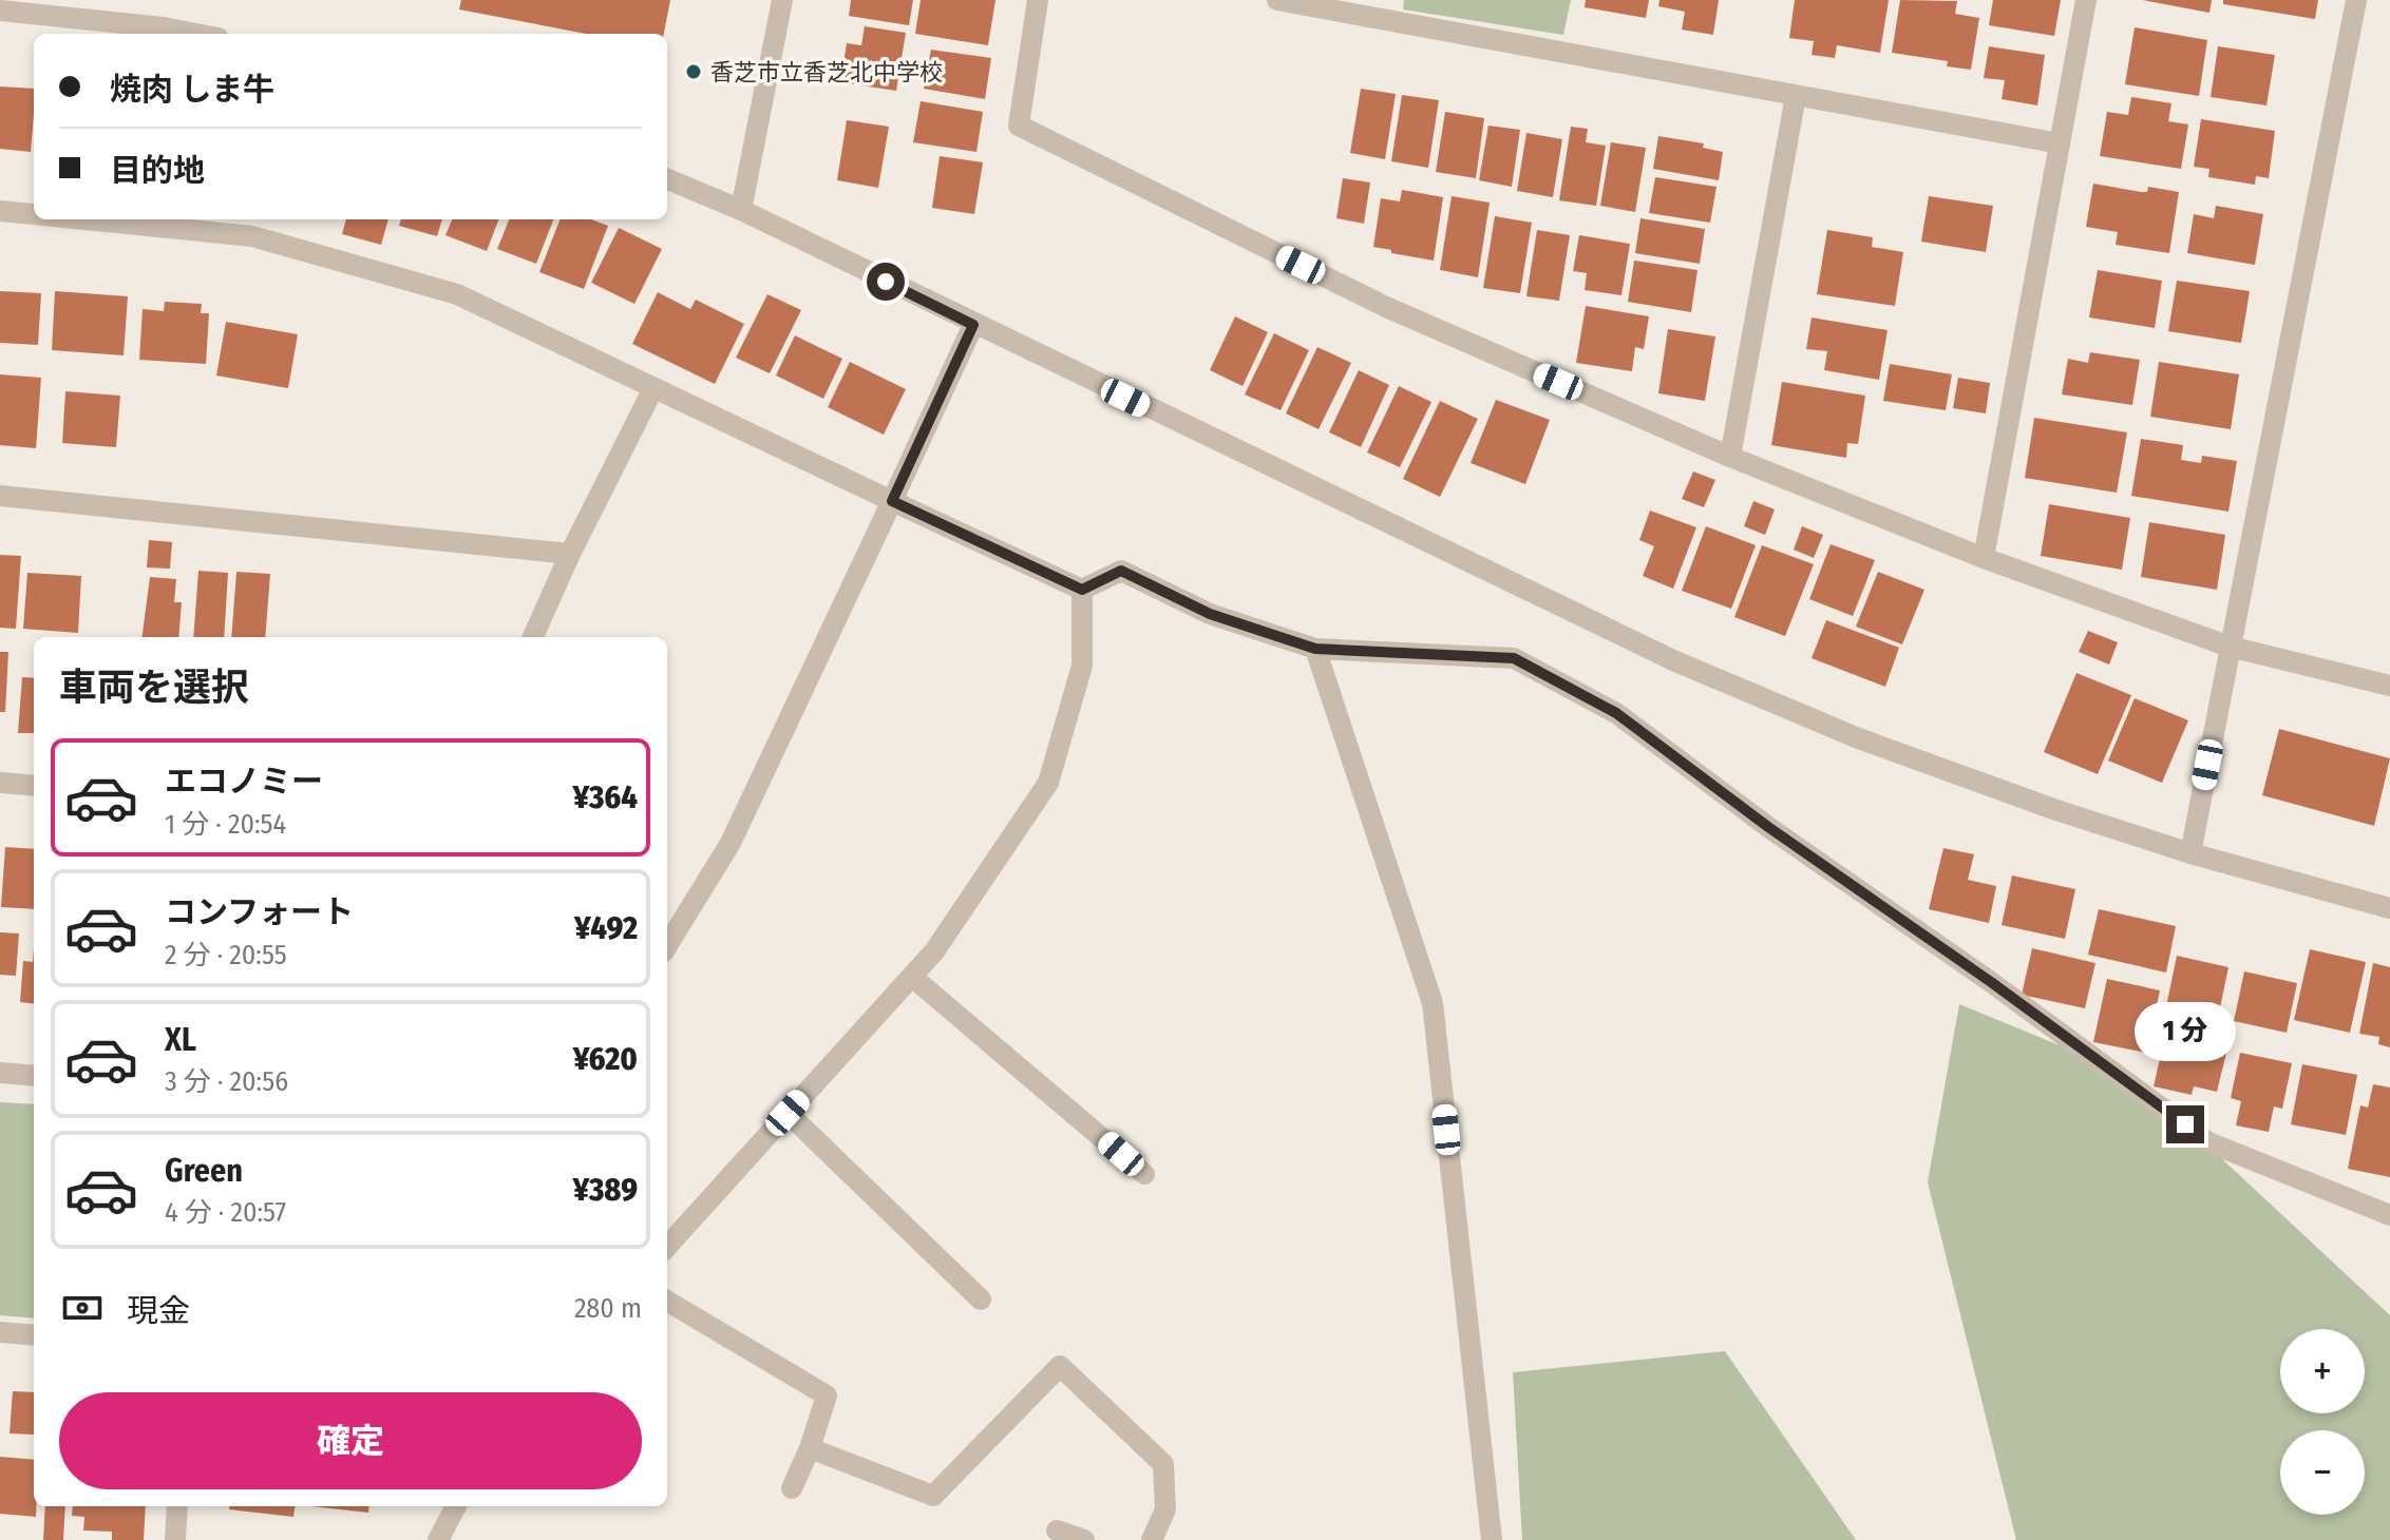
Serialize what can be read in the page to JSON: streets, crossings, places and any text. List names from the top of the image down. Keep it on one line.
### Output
{"places":["香芝市立香芝北中学校"],"page":{"banner":["焼肉 しま牛","目的地"],"heading":"車両を選択","list":[{"name":"エコノミー","note":"1 分 · 20:54","value":"¥364"},{"name":"コンフォート","note":"2 分 · 20:55","value":"¥492"},{"name":"XL","note":"3 分 · 20:56","value":"¥620"},{"name":"Green","note":"4 分 · 20:57","value":"¥389"}],"bubble":"1 分","pay":["現金","280 m"],"map_buttons":["+","−"],"buttons":"確定"}}
